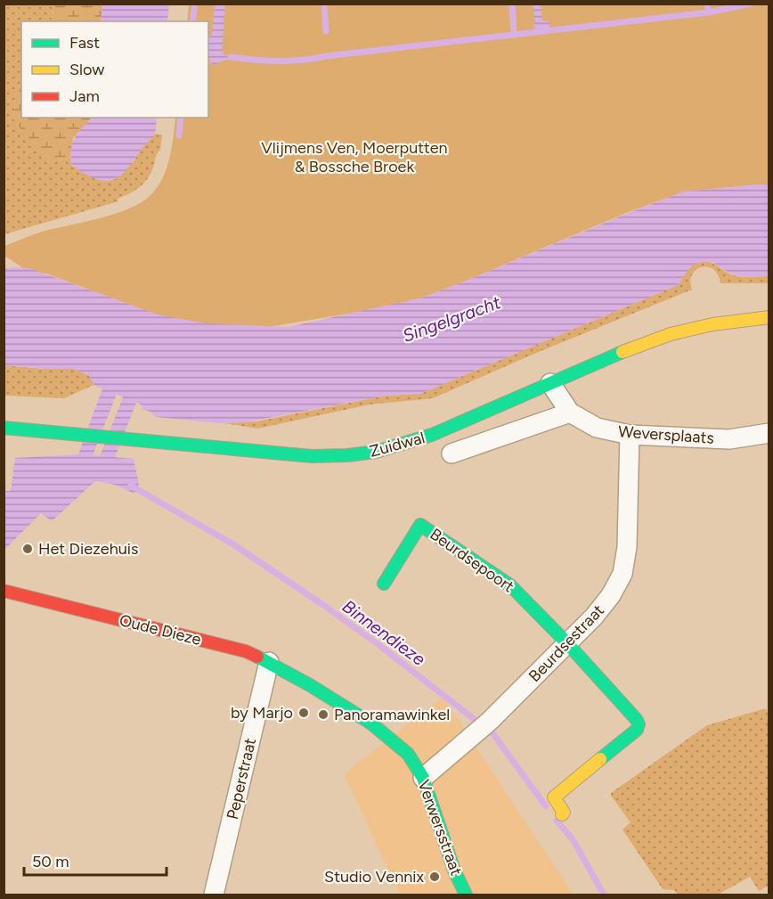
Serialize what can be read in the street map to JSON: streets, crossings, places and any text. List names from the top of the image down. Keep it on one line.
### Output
{"streets":{"street":["Weversplaats","Zuidwal","Beurdsepoort","Oude Dieze","Beurdsestraat","Peperstraat","Verwersstraat"]},"crossings":[["Weversplaats","Zuidwal"],["Weversplaats","Beurdsestraat"],["Beurdsepoort","Beurdsestraat"],["Oude Dieze","Peperstraat"],["Oude Dieze","Verwersstraat"],["Beurdsestraat","Verwersstraat"]],"water":["Singelgracht","Binnendieze"],"parks":["Vlijmens Ven, Moerputten & Bossche Broek"],"places":["Het Diezehuis","by Marjo","Panoramawinkel","Studio Vennix"],"legend":["Fast","Slow","Jam"],"scale_bar":"50 m"}
